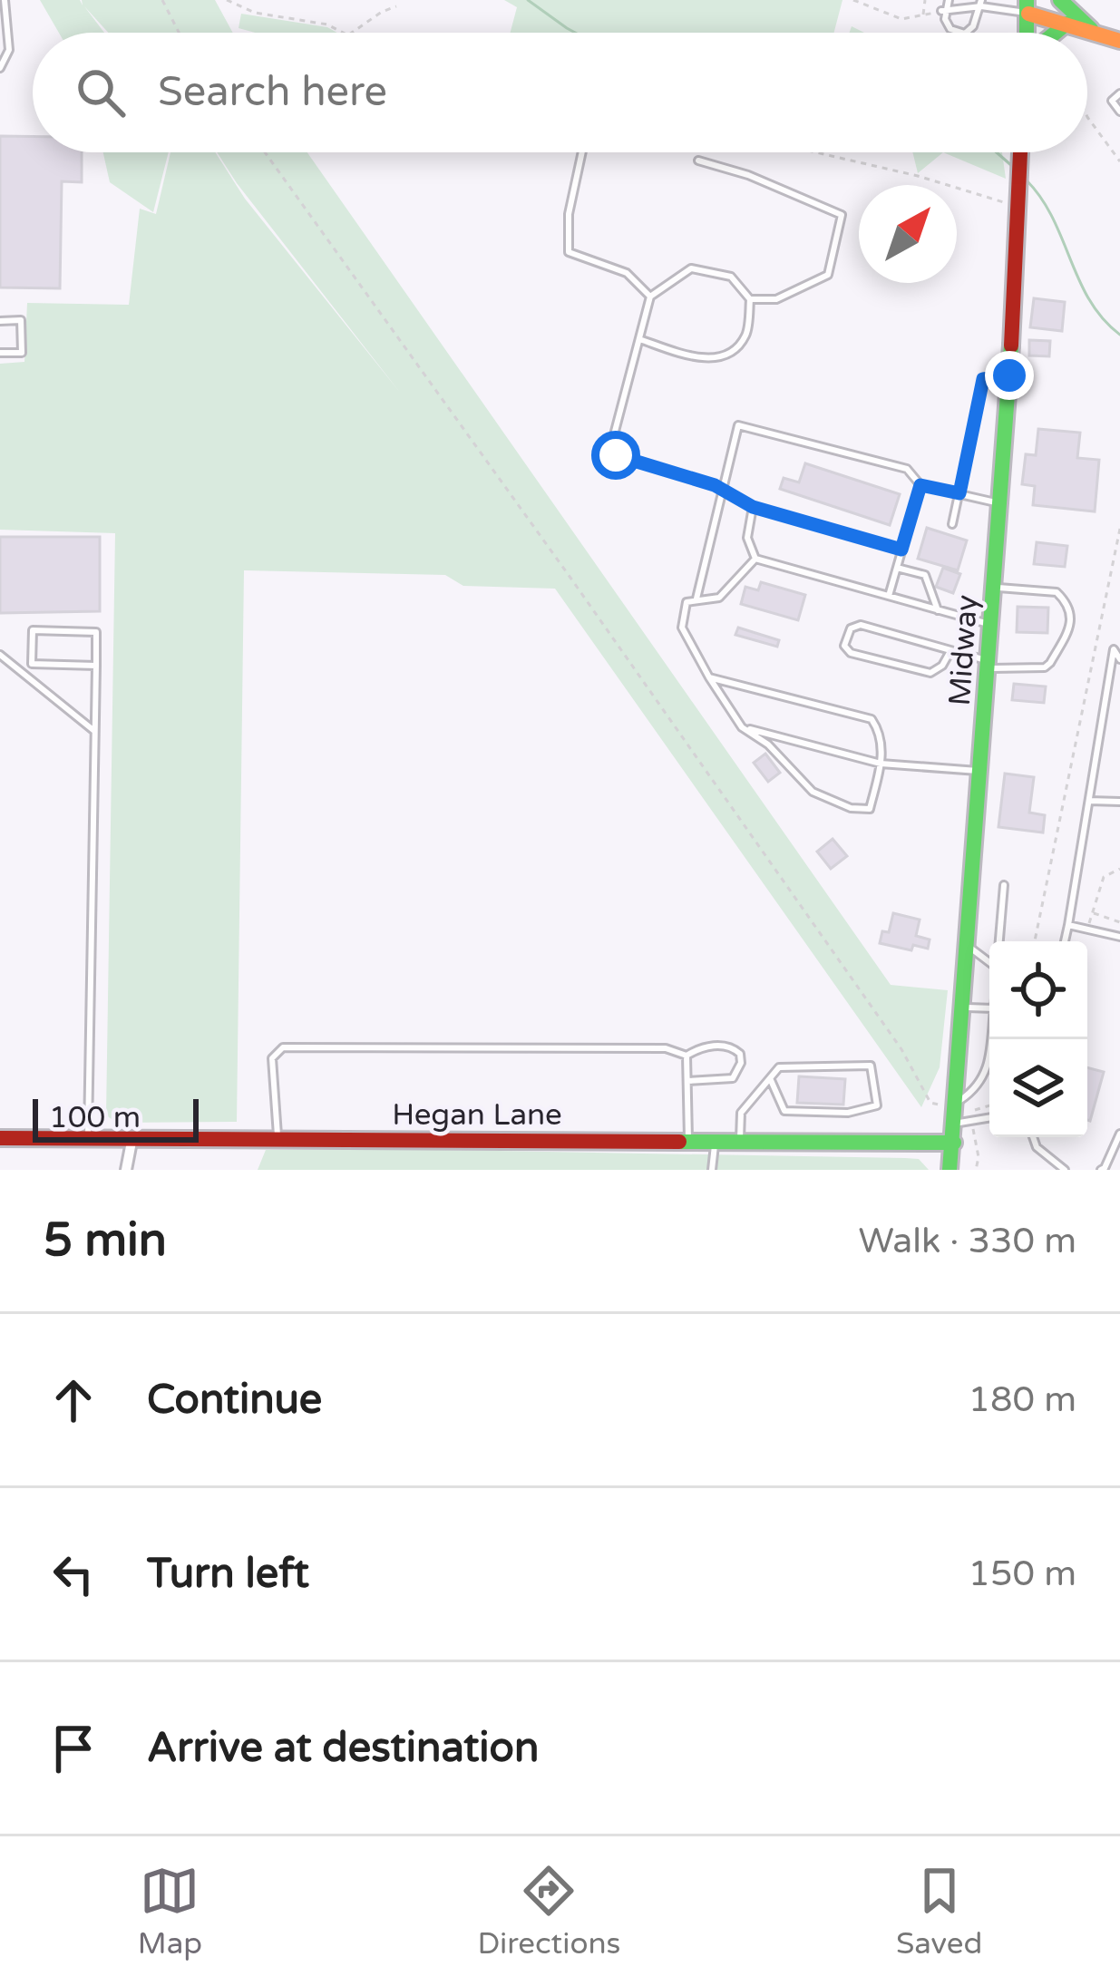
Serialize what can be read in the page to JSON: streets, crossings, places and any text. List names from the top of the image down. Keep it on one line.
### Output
{"streets":{"main road":["Midway","Hegan Lane"]},"crossings":[["Midway","Hegan Lane"]],"scale_bar":"100 m","north":"top right","page":{"search":"Search here","scale":"100 m","heading":["5 min","Walk · 330 m"],"list":[["Continue","180 m"],["Turn left","150 m"],"Arrive at destination"],"nav":["Map","Directions","Saved"]}}
